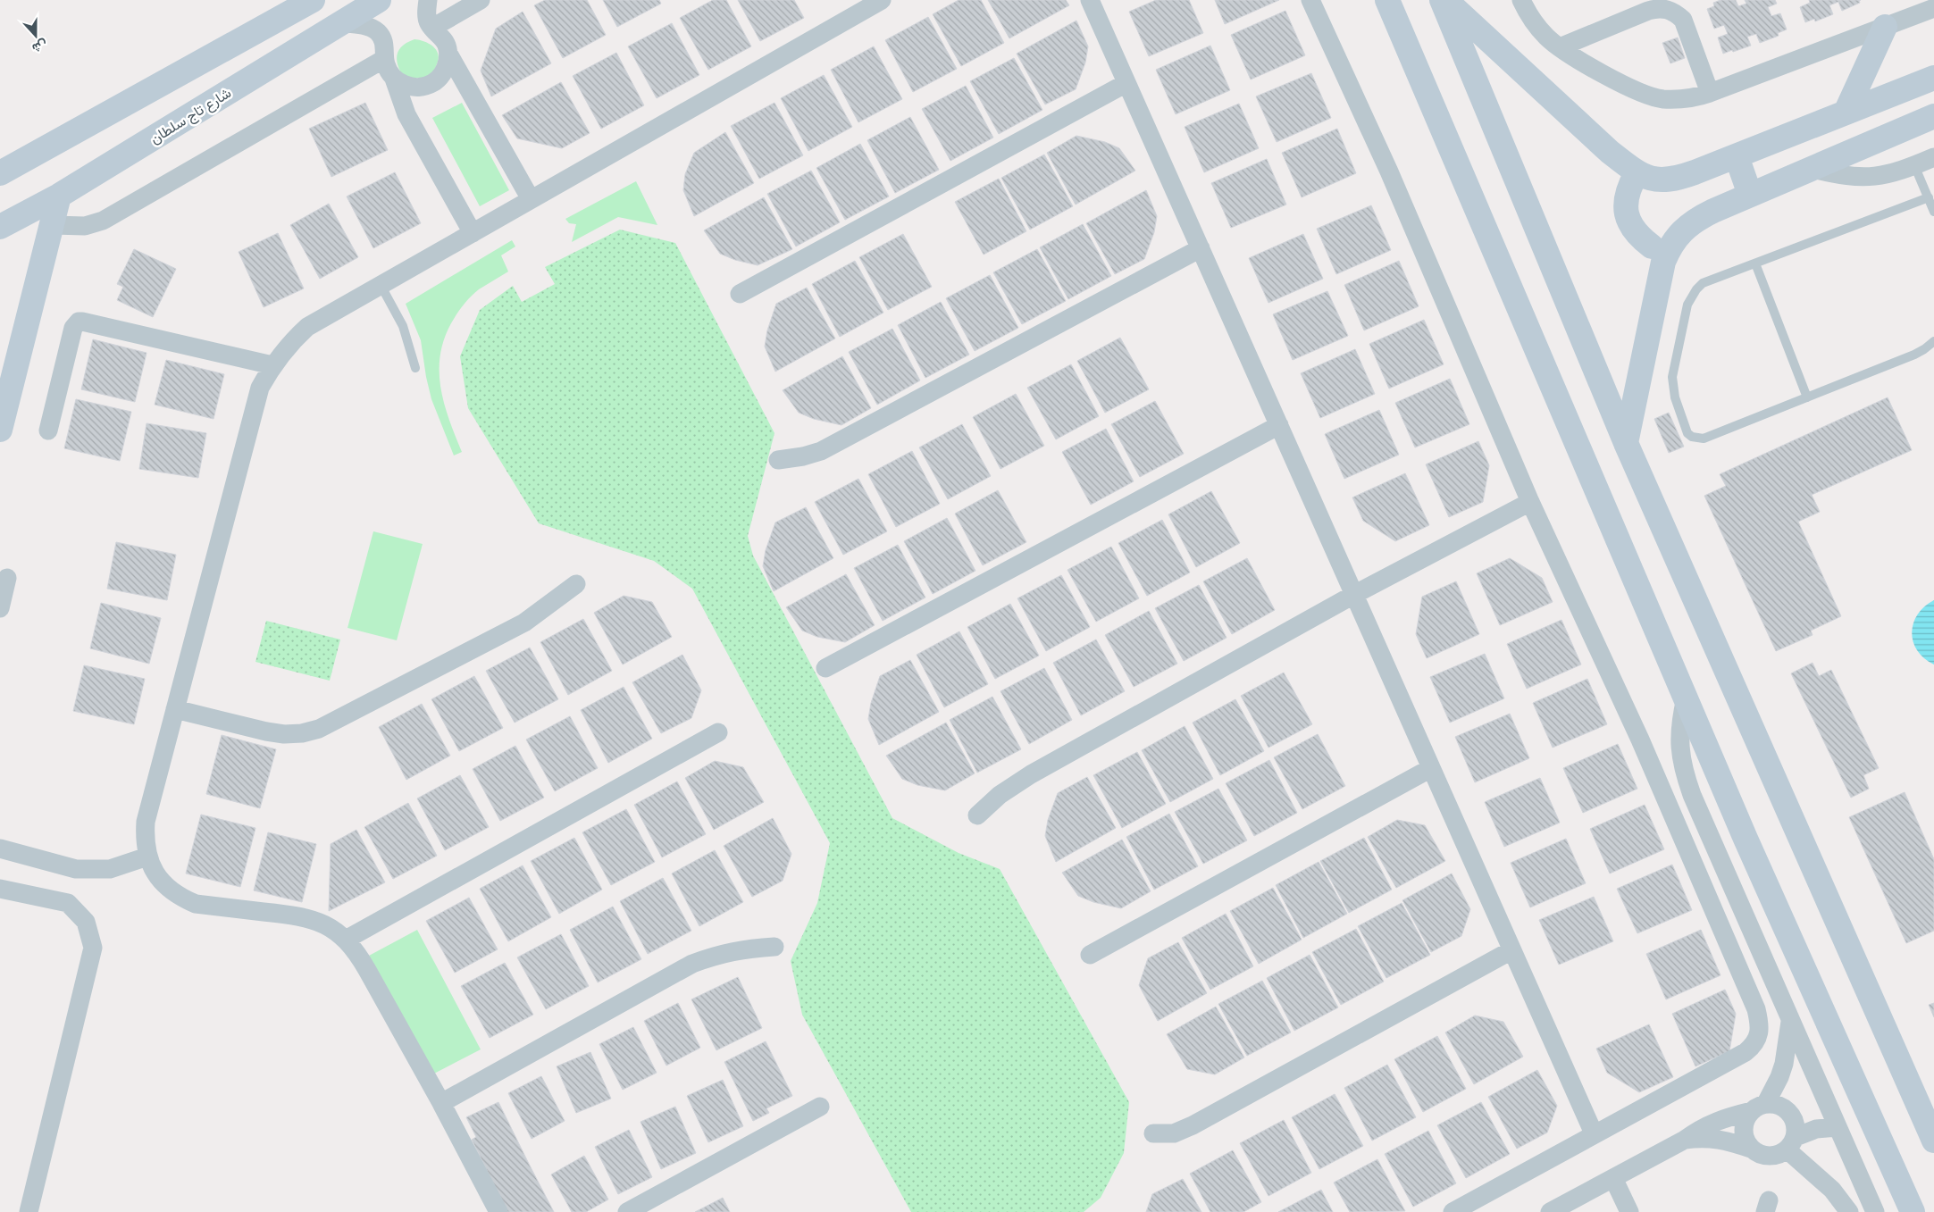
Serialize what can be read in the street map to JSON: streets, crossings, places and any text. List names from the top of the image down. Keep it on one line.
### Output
{"streets":{"main road":["شارع تاج سلطان"]},"north":"bottom"}
